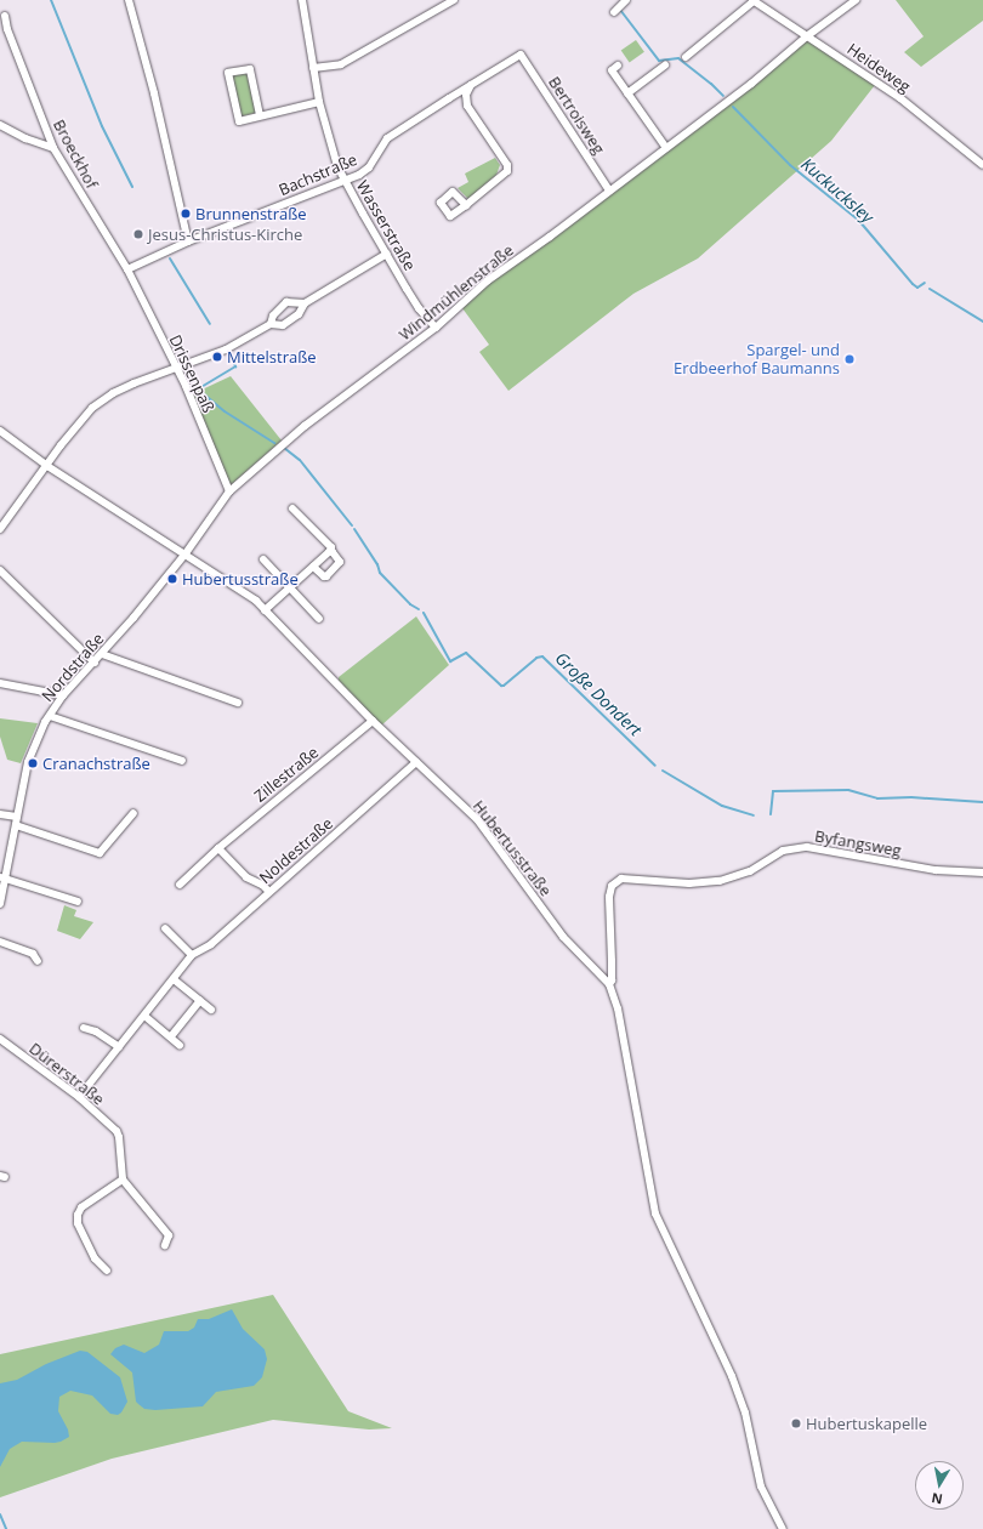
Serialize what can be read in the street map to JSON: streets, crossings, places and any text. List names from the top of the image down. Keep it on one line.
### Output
{"streets":{"street":["Heideweg","Bertroisweg","Broeckhof","Bachstraße","Wasserstraße","Windmühlenstraße","Drissenpaß","Nordstraße","Zillestraße","Byfangsweg","Hubertusstraße","Noldestraße","Dürerstraße"]},"crossings":[["Heideweg","Windmühlenstraße"],["Bertroisweg","Bachstraße"],["Bertroisweg","Windmühlenstraße"],["Broeckhof","Bachstraße"],["Broeckhof","Drissenpaß"],["Bachstraße","Wasserstraße"],["Bachstraße","Drissenpaß"],["Wasserstraße","Windmühlenstraße"],["Windmühlenstraße","Drissenpaß"],["Windmühlenstraße","Nordstraße"],["Windmühlenstraße","Hubertusstraße"],["Nordstraße","Hubertusstraße"],["Zillestraße","Hubertusstraße"],["Byfangsweg","Hubertusstraße"],["Hubertusstraße","Noldestraße"],["Noldestraße","Dürerstraße"]],"water":["Kuckucksley","Große Dondert"],"places":["Brunnenstraße","Jesus-Christus-Kirche","Mittelstraße","Spargel- und Erdbeerhof Baumanns","Hubertusstraße","Cranachstraße","Hubertuskapelle"],"north":"bottom"}
